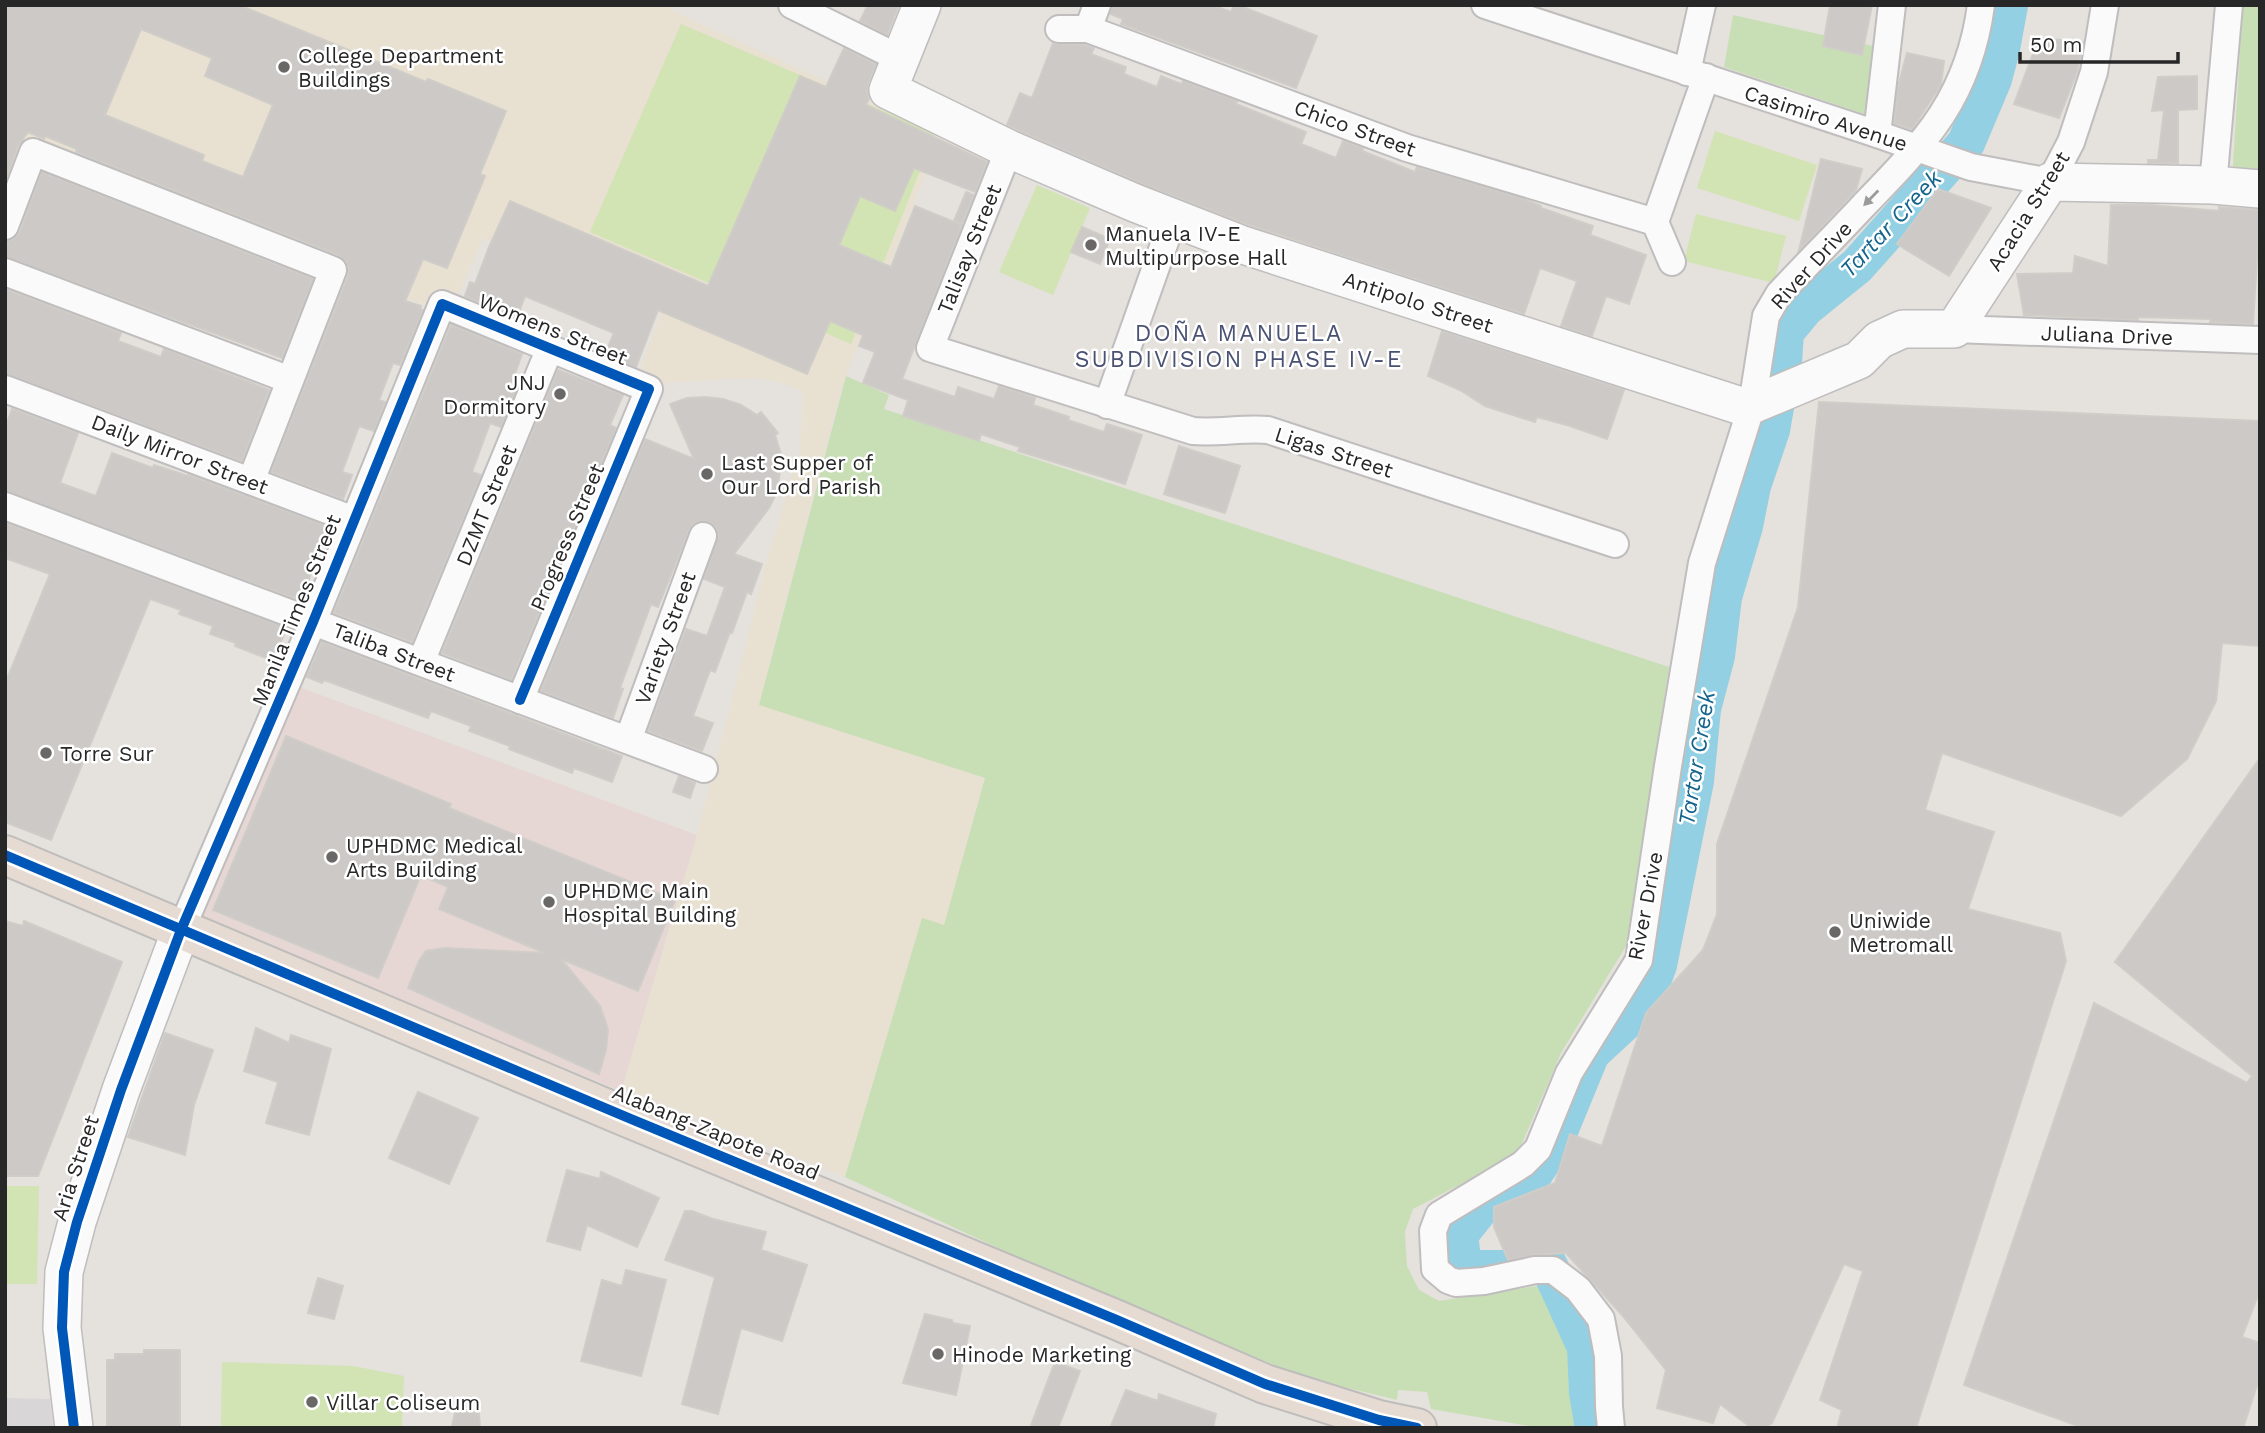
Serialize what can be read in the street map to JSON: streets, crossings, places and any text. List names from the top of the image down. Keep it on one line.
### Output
{"streets":{"highway":["Alabang-Zapote Road"],"street":["Casimiro Avenue","Chico Street","Acacia Street","Talisay Street","River Drive","Antipolo Street","Womens Street","Juliana Drive","Ligas Street","Daily Mirror Street","DZMT Street","Progress Street","Manila Times Street","Variety Street","Taliba Street","Aria Street"]},"crossings":[["Casimiro Avenue","Acacia Street"],["Casimiro Avenue","River Drive"],["Acacia Street","Juliana Drive"],["Talisay Street","Antipolo Street"],["Talisay Street","Ligas Street"],["River Drive","Antipolo Street"],["Womens Street","DZMT Street"],["Womens Street","Progress Street"],["Womens Street","Manila Times Street"],["Daily Mirror Street","Manila Times Street"],["DZMT Street","Taliba Street"],["Progress Street","Taliba Street"],["Manila Times Street","Taliba Street"],["Manila Times Street","Alabang-Zapote Road"],["Manila Times Street","Aria Street"],["Variety Street","Taliba Street"],["Alabang-Zapote Road","Aria Street"]],"districts":["DOÑA MANUELA SUBDIVISION PHASE IV-E"],"water":["Tartar Creek"],"places":["College Department Buildings","Manuela IV-E Multipurpose Hall","JNJ Dormitory","Last Supper of Our Lord Parish","Torre Sur","UPHDMC Medical Arts Building","UPHDMC Main Hospital Building","Uniwide Metromall","Hinode Marketing","Villar Coliseum"],"scale_bar":"50 m"}
